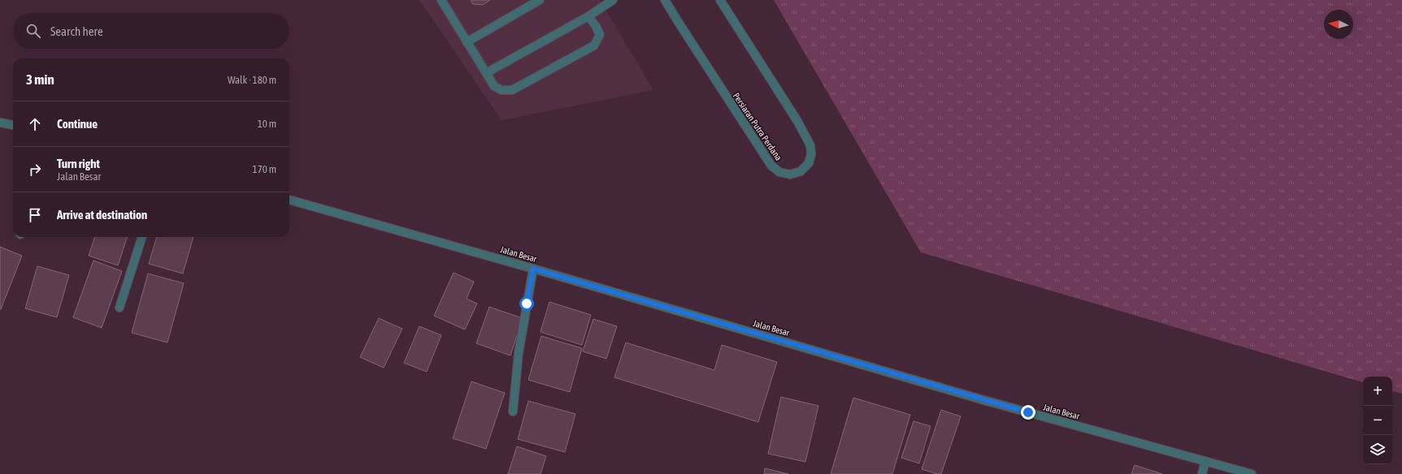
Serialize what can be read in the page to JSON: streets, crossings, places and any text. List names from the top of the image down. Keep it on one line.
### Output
{"streets":{"street":["Persiaran Putra Perdana","Jalan Besar"]},"north":"left","page":{"search":"Search here","heading":["3 min","Walk · 180 m"],"list":[["Continue","10 m"],["Turn right","Jalan Besar","170 m"],"Arrive at destination"],"map_buttons":["+","−"]}}
